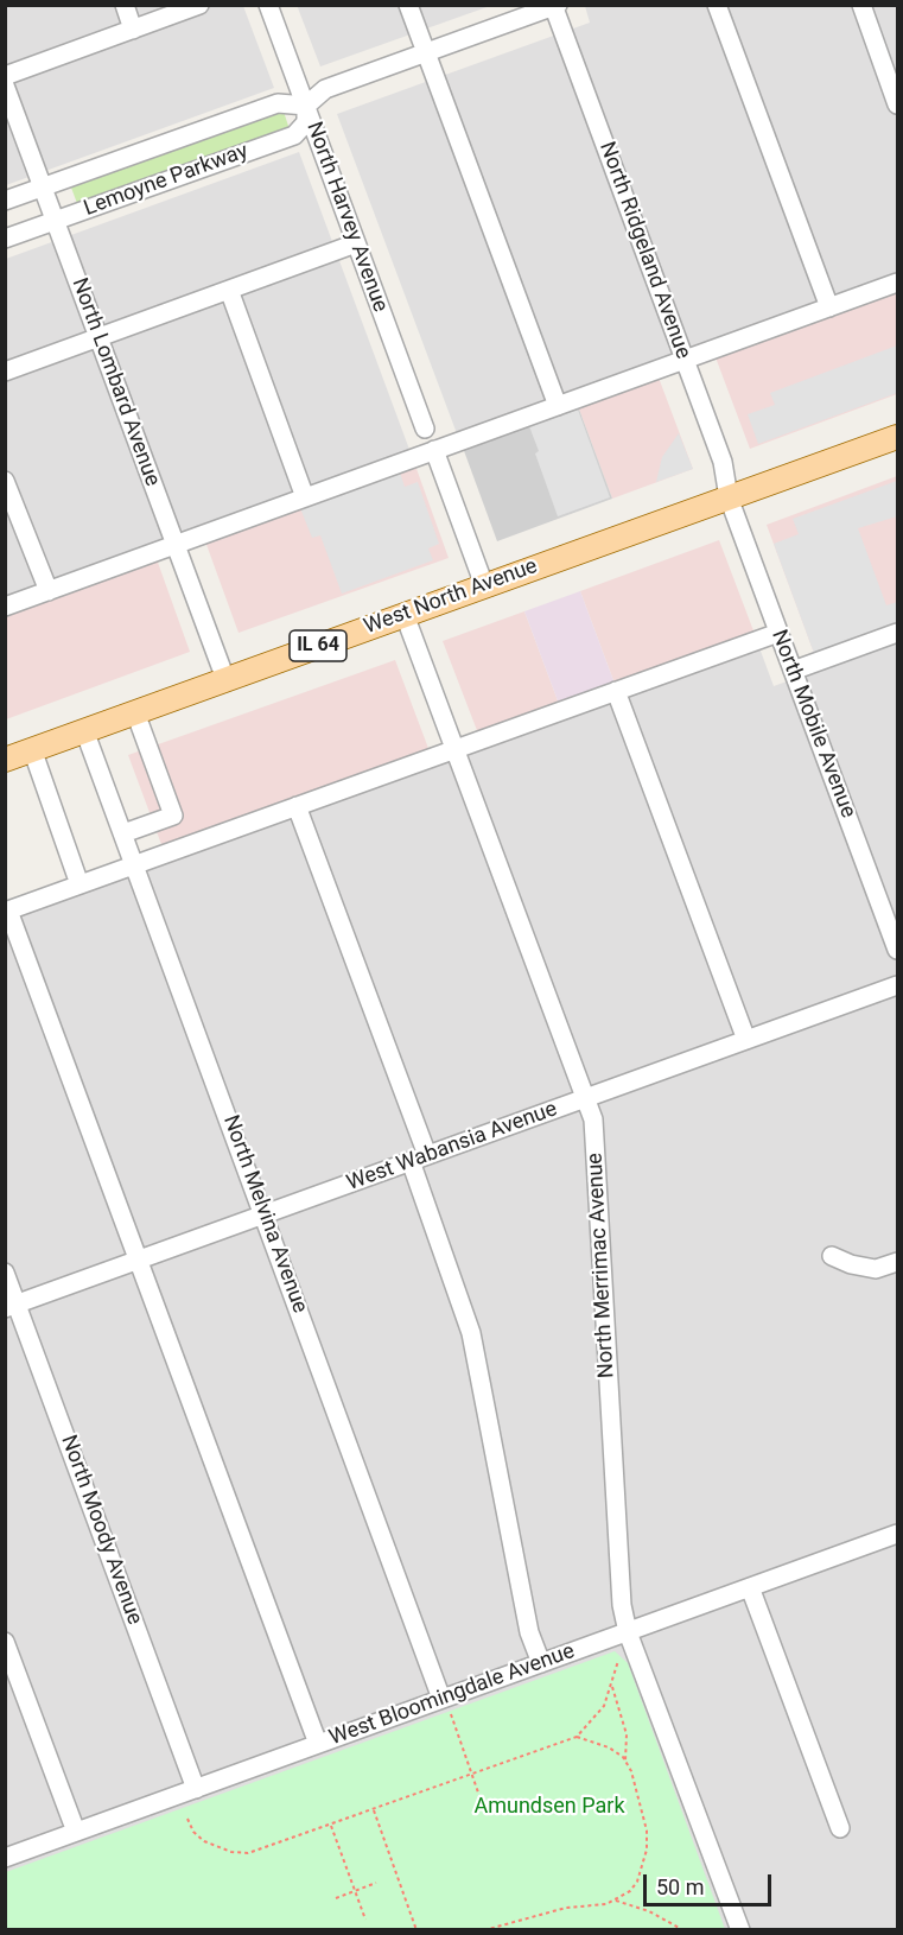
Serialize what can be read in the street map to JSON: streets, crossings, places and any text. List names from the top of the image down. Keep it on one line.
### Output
{"streets":{"main road":["West North Avenue","IL 64"],"street":["Lemoyne Parkway","North Harvey Avenue","North Ridgeland Avenue","North Lombard Avenue","North Mobile Avenue","West Wabansia Avenue","North Melvina Avenue","North Merrimac Avenue","North Moody Avenue","West Bloomingdale Avenue"]},"crossings":[["Lemoyne Parkway","North Harvey Avenue"],["Lemoyne Parkway","North Lombard Avenue"],["North Ridgeland Avenue","West North Avenue"],["North Ridgeland Avenue","North Mobile Avenue"],["North Lombard Avenue","West North Avenue"],["West North Avenue","North Mobile Avenue"],["West North Avenue","North Melvina Avenue"],["West North Avenue","North Merrimac Avenue"],["West Wabansia Avenue","North Melvina Avenue"],["West Wabansia Avenue","North Merrimac Avenue"],["West Wabansia Avenue","North Moody Avenue"],["North Melvina Avenue","West Bloomingdale Avenue"],["North Merrimac Avenue","West Bloomingdale Avenue"],["North Moody Avenue","West Bloomingdale Avenue"]],"parks":["Amundsen Park"],"scale_bar":"50 m"}
